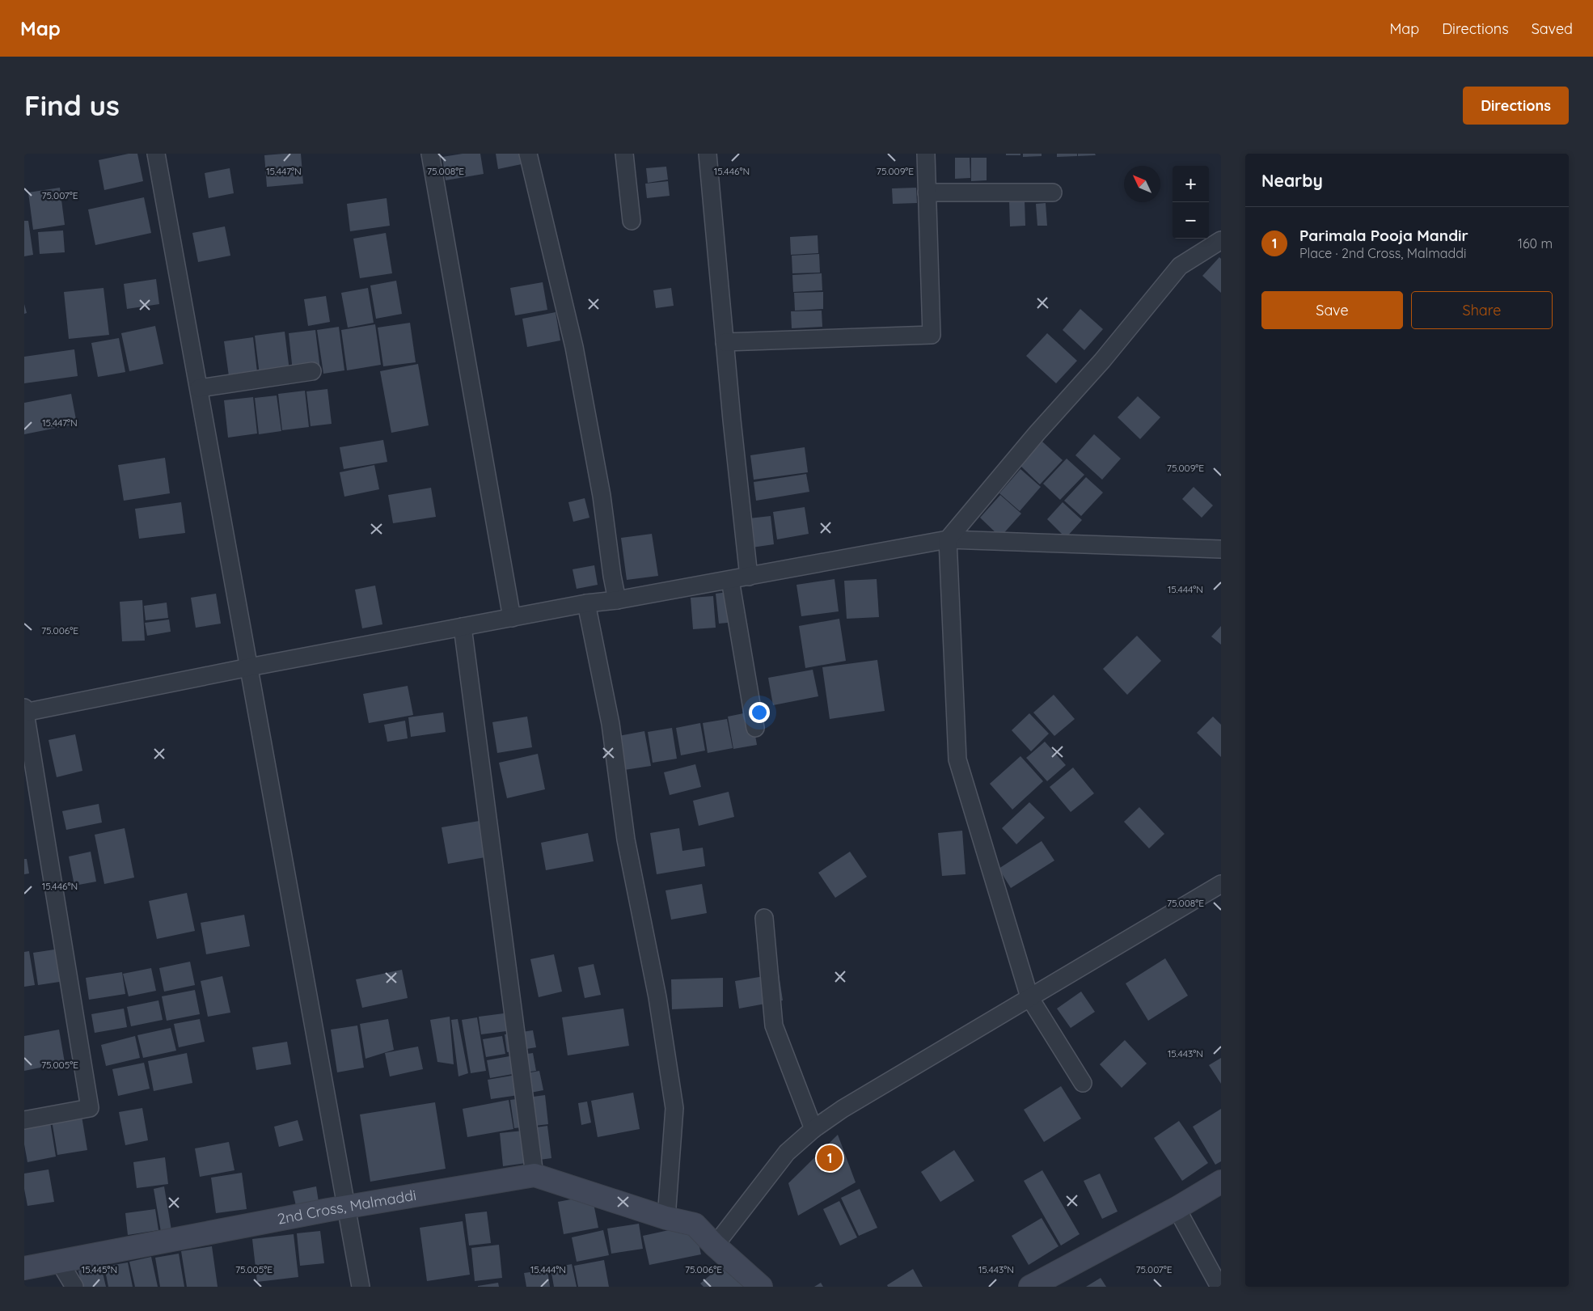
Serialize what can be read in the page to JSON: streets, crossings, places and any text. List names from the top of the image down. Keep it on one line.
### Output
{"streets":{"street":["2nd Cross, Malmaddi"]},"north":"top left","page":{"header":"Map","nav":["Map","Directions","Saved"],"buttons":["Directions",["Save","Share"]],"title":"Find us","heading":"Nearby","map_buttons":["+","−"],"list":[{"mark":"1","name":"Parimala Pooja Mandir","note":"Place · 2nd Cross, Malmaddi","value":"160 m"}],"pins":"1"},"coordinates":["75.008°E","75.009°E","15.447°N","15.446°N","75.007°E","15.444°N","75.006°E","15.443°N","75.005°E","15.445°N"]}
